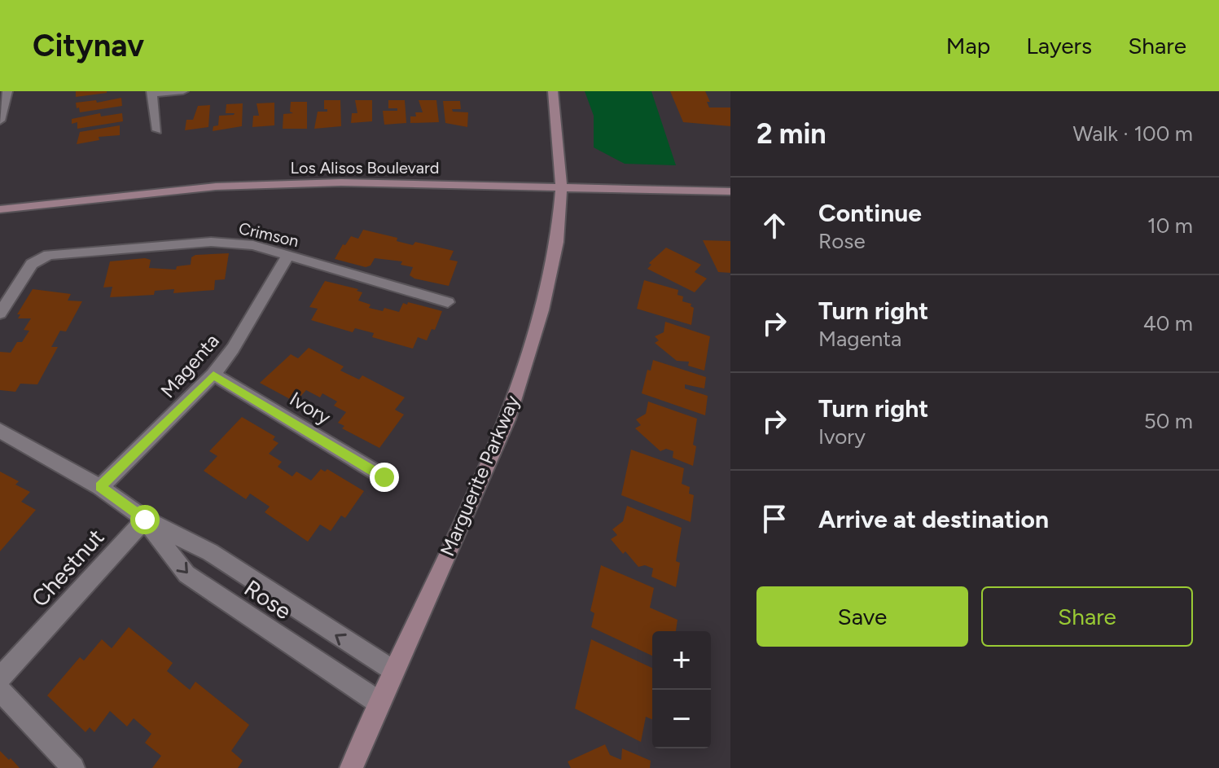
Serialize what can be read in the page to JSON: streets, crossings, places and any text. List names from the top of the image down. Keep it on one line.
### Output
{"streets":{"main road":["Los Alisos Boulevard","Marguerite Parkway"],"street":["Crimson","Magenta","Ivory","Chestnut","Rose"]},"crossings":[["Los Alisos Boulevard","Marguerite Parkway"],["Crimson","Magenta"],["Magenta","Ivory"],["Magenta","Rose"],["Marguerite Parkway","Rose"],["Chestnut","Rose"]],"page":{"header":"Citynav","nav":["Map","Layers","Share"],"heading":["2 min","Walk · 100 m"],"list":[["Continue","Rose","10 m"],["Turn right","Magenta","40 m"],["Turn right","Ivory","50 m"],"Arrive at destination"],"buttons":["Save","Share"],"map_buttons":["+","−"]}}
